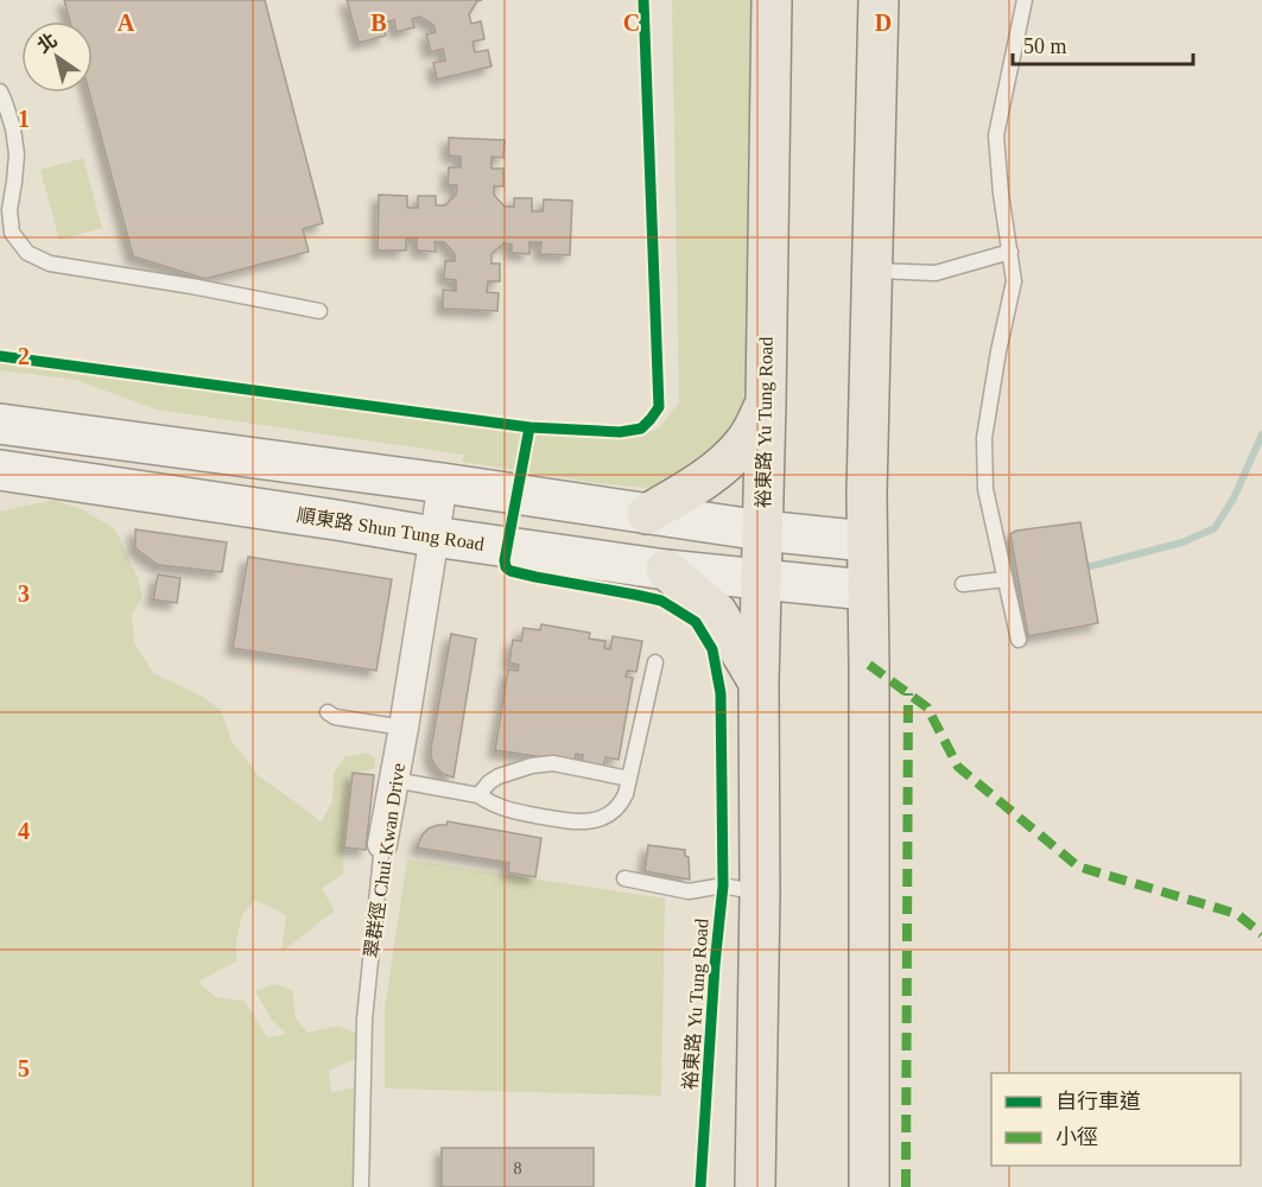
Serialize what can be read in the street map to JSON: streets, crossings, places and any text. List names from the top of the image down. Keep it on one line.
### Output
{"streets":{"main road":["裕東路 Yu Tung Road","順東路 Shun Tung Road"],"street":["翠群徑 Chui Kwan Drive"]},"crossings":[["裕東路 Yu Tung Road","順東路 Shun Tung Road"],["順東路 Shun Tung Road","翠群徑 Chui Kwan Drive"]],"house_numbers":["8"],"legend":["自行車道","小徑"],"scale_bar":"50 m","north":"top left","grid":{"columns":["A","B","C","D"],"rows":["1","2","3","4","5"]}}
